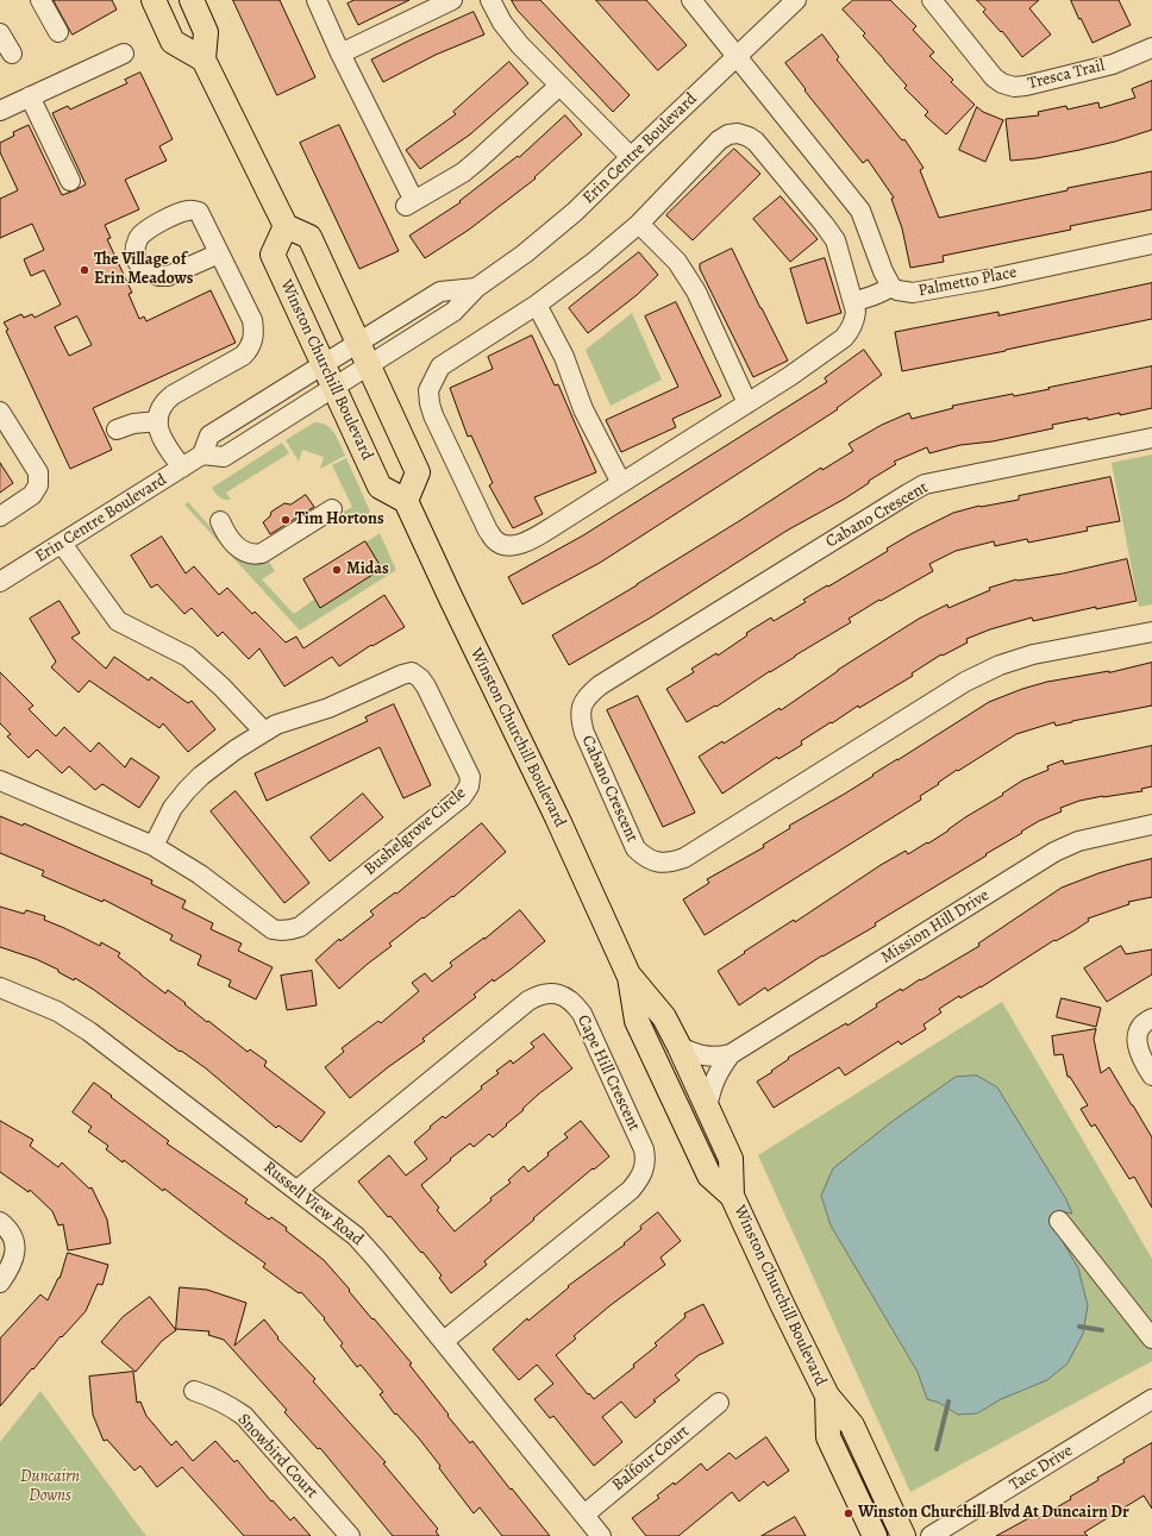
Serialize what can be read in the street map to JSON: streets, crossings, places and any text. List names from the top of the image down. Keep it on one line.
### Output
{"streets":{"main road":["Winston Churchill Boulevard"],"street":["Tresca Trail","Erin Centre Boulevard","Palmetto Place","Cabano Crescent","Bushelgrove Circle","Mission Hill Drive","Cape Hill Crescent","Russell View Road","Snowbird Court","Balfour Court","Tacc Drive"]},"crossings":[["Erin Centre Boulevard","Winston Churchill Boulevard"],["Winston Churchill Boulevard","Mission Hill Drive"],["Cape Hill Crescent","Russell View Road"],["Russell View Road","Balfour Court"]],"parks":["Duncairn Downs"],"places":["The Village of Erin Meadows","Tim Hortons","Midas","Winston Churchill Blvd At Duncairn Dr"]}
